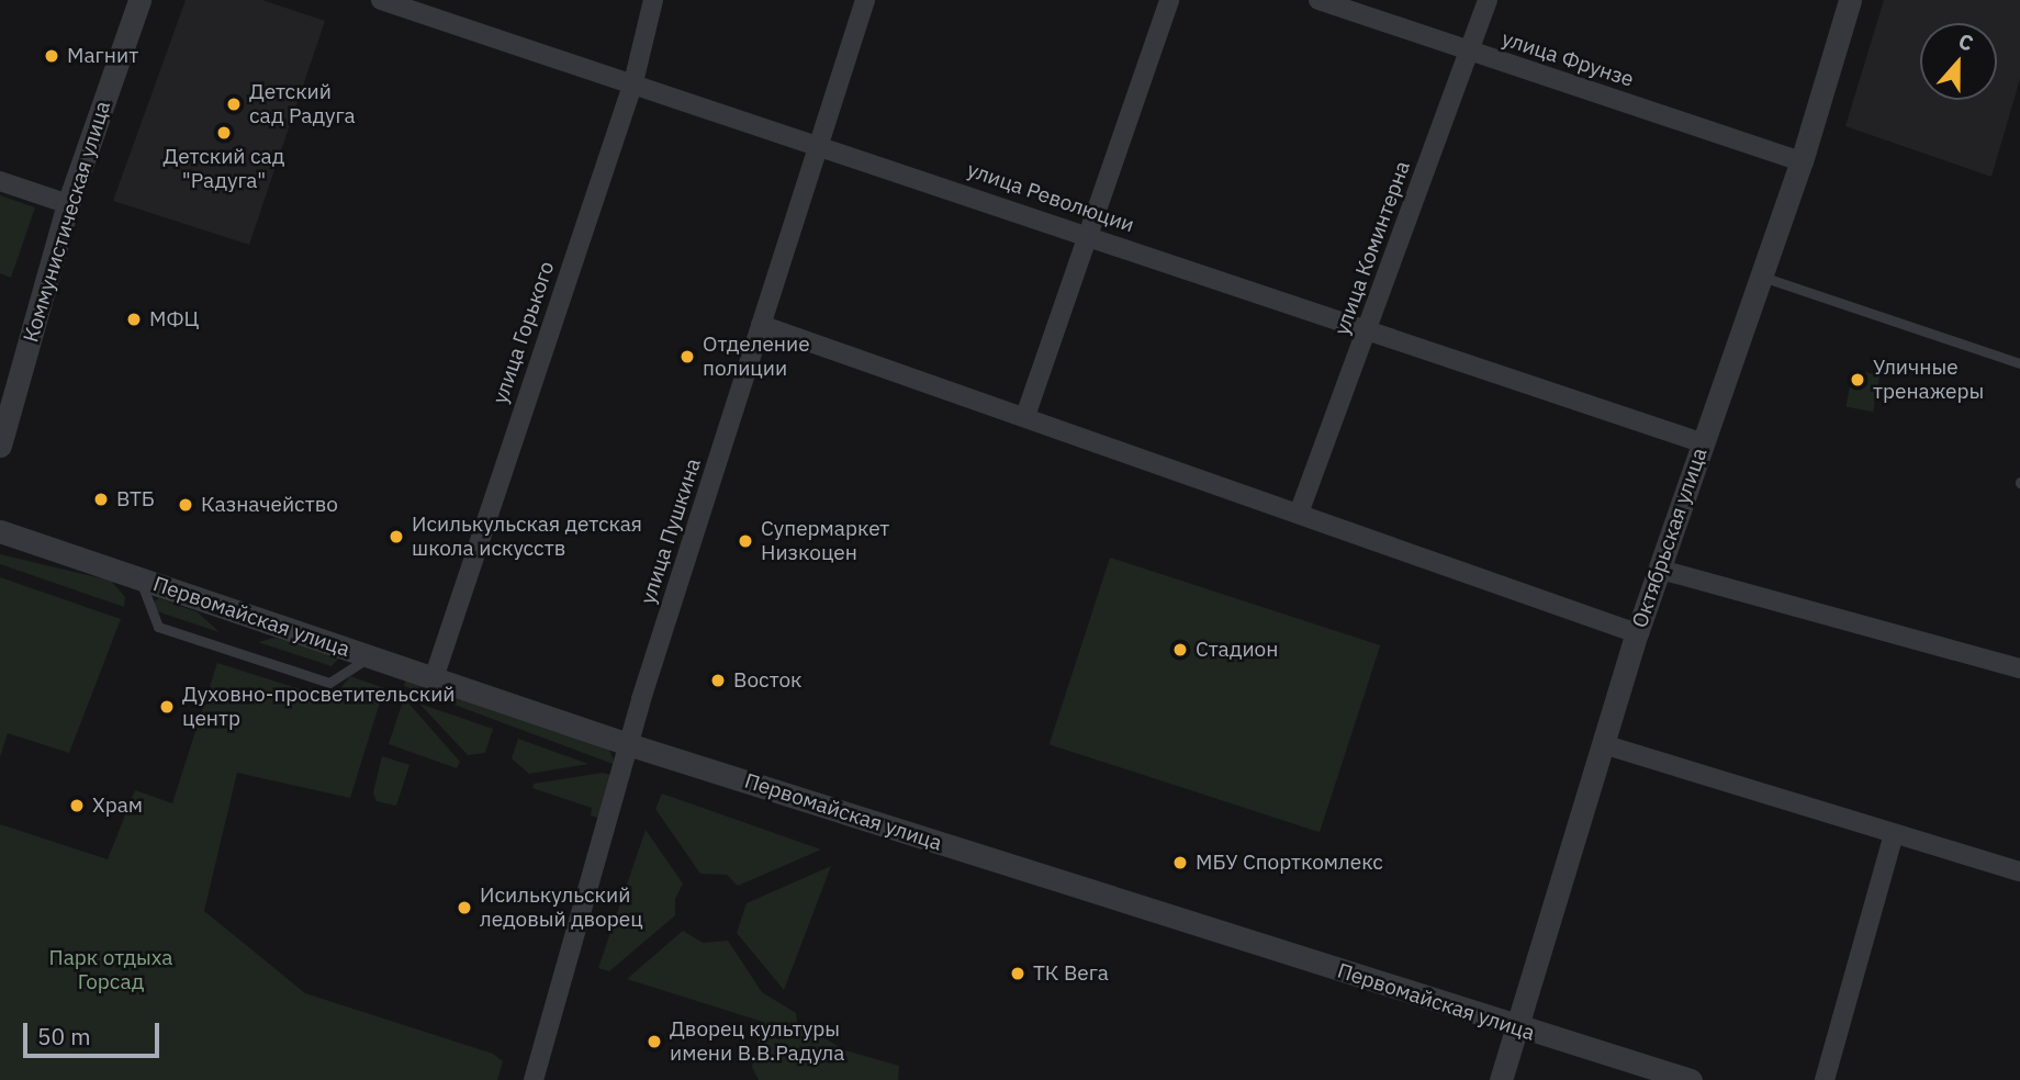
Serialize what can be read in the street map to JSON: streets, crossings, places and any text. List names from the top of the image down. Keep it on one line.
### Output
{"streets":{"street":["улица Фрунзе","улица Революции","Коммунистическая улица","улица Коминтерна","улица Горького","улица Пушкина","Октябрьская улица","Первомайская улица"]},"crossings":[["улица Фрунзе","улица Коминтерна"],["улица Фрунзе","Октябрьская улица"],["улица Революции","улица Коминтерна"],["улица Революции","улица Горького"],["улица Революции","улица Пушкина"],["улица Революции","Октябрьская улица"],["улица Горького","Первомайская улица"],["улица Пушкина","Первомайская улица"],["Октябрьская улица","Первомайская улица"]],"parks":["Парк отдыха Горсад"],"places":["Магнит","Детский сад Радуга","Детский сад \"Радуга\"","МФЦ","Отделение полиции","Уличные тренажеры","ВТБ","Казначейство","Исилькульская детская школа искусств","Супермаркет Низкоцен","Стадион","Восток","Духовно-просветительский центр","Храм","МБУ Спорткомлекс","Исилькульский ледовый дворец","ТК Вега","Дворец культуры имени В.В.Радула"],"scale_bar":"50 m","north":"top"}
